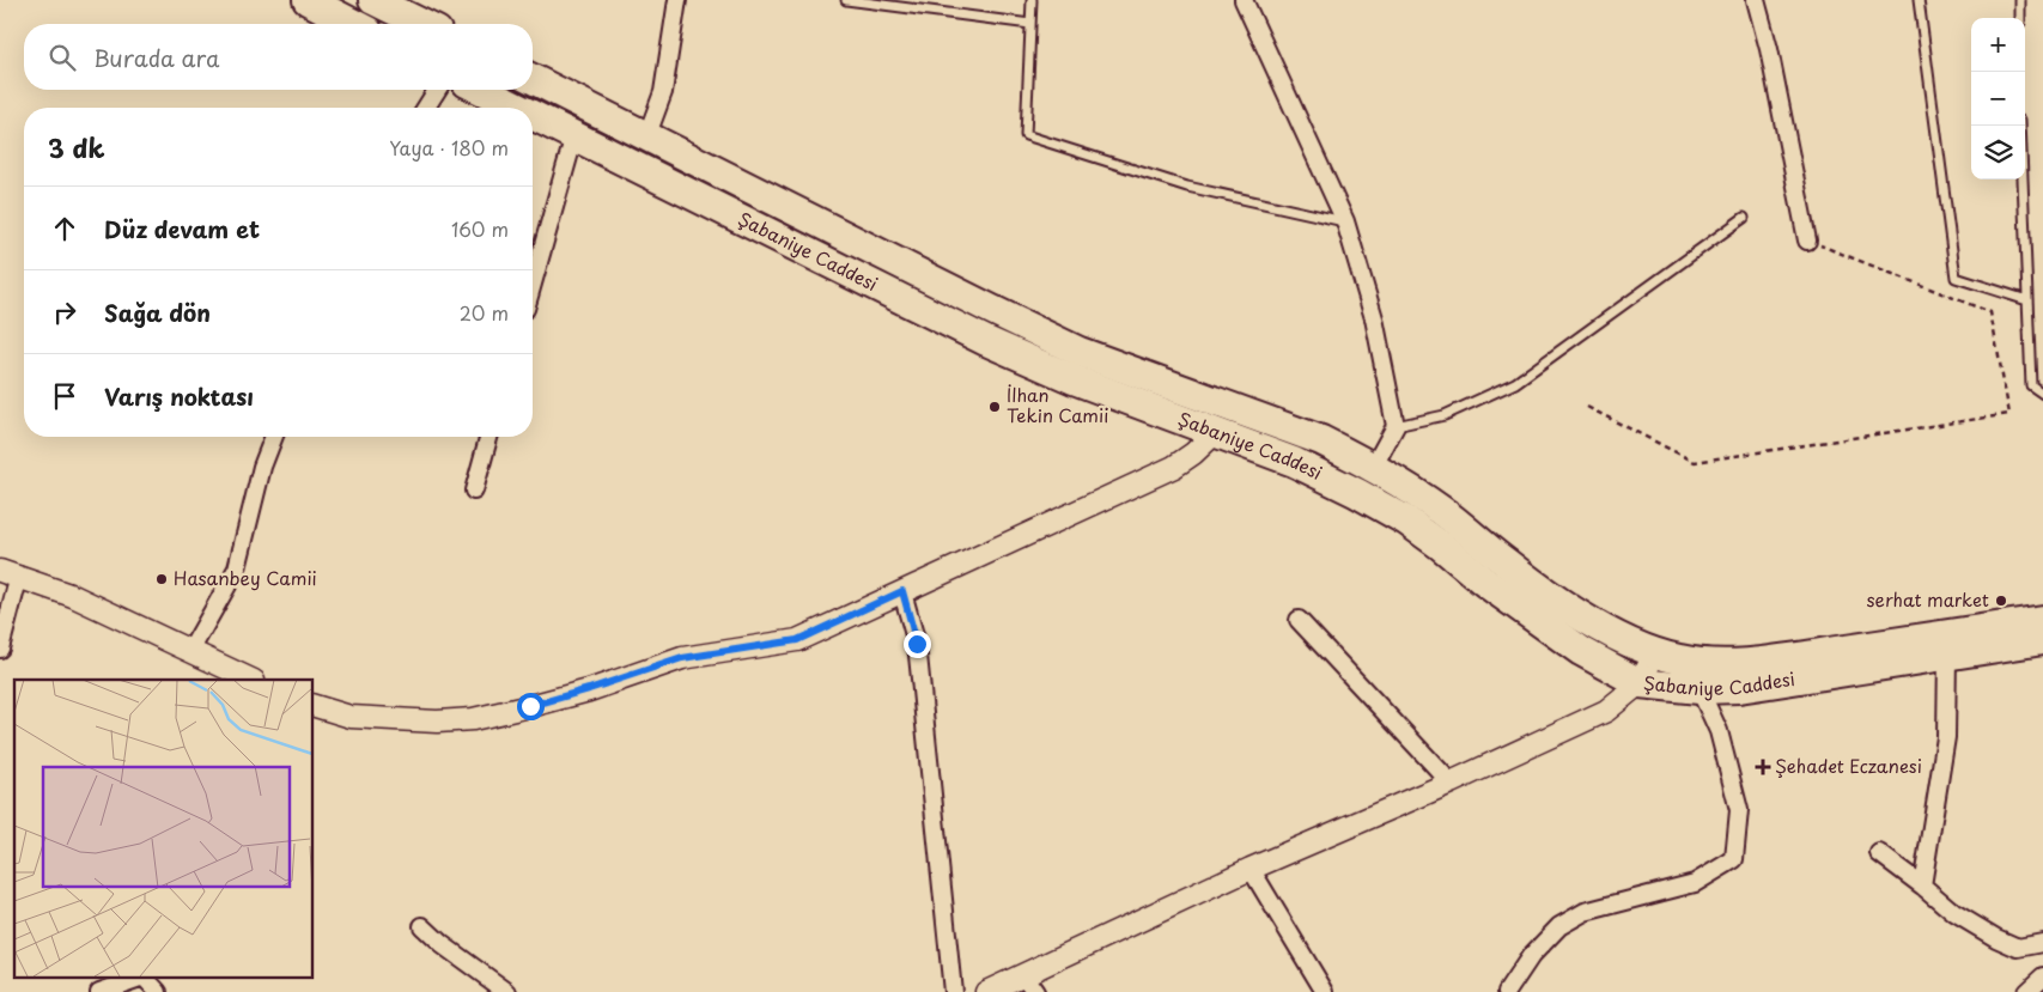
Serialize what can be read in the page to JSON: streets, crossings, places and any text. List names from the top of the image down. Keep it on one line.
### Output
{"streets":{"highway":["Şabaniye Caddesi"]},"places":{"other":["İlhan Tekin Camii","Hasanbey Camii","serhat market"],"health":["Şehadet Eczanesi"]},"page":{"map_buttons":["+","−"],"search":"Burada ara","heading":["3 dk","Yaya · 180 m"],"list":[["Düz devam et","160 m"],["Sağa dön","20 m"],"Varış noktası"]}}
